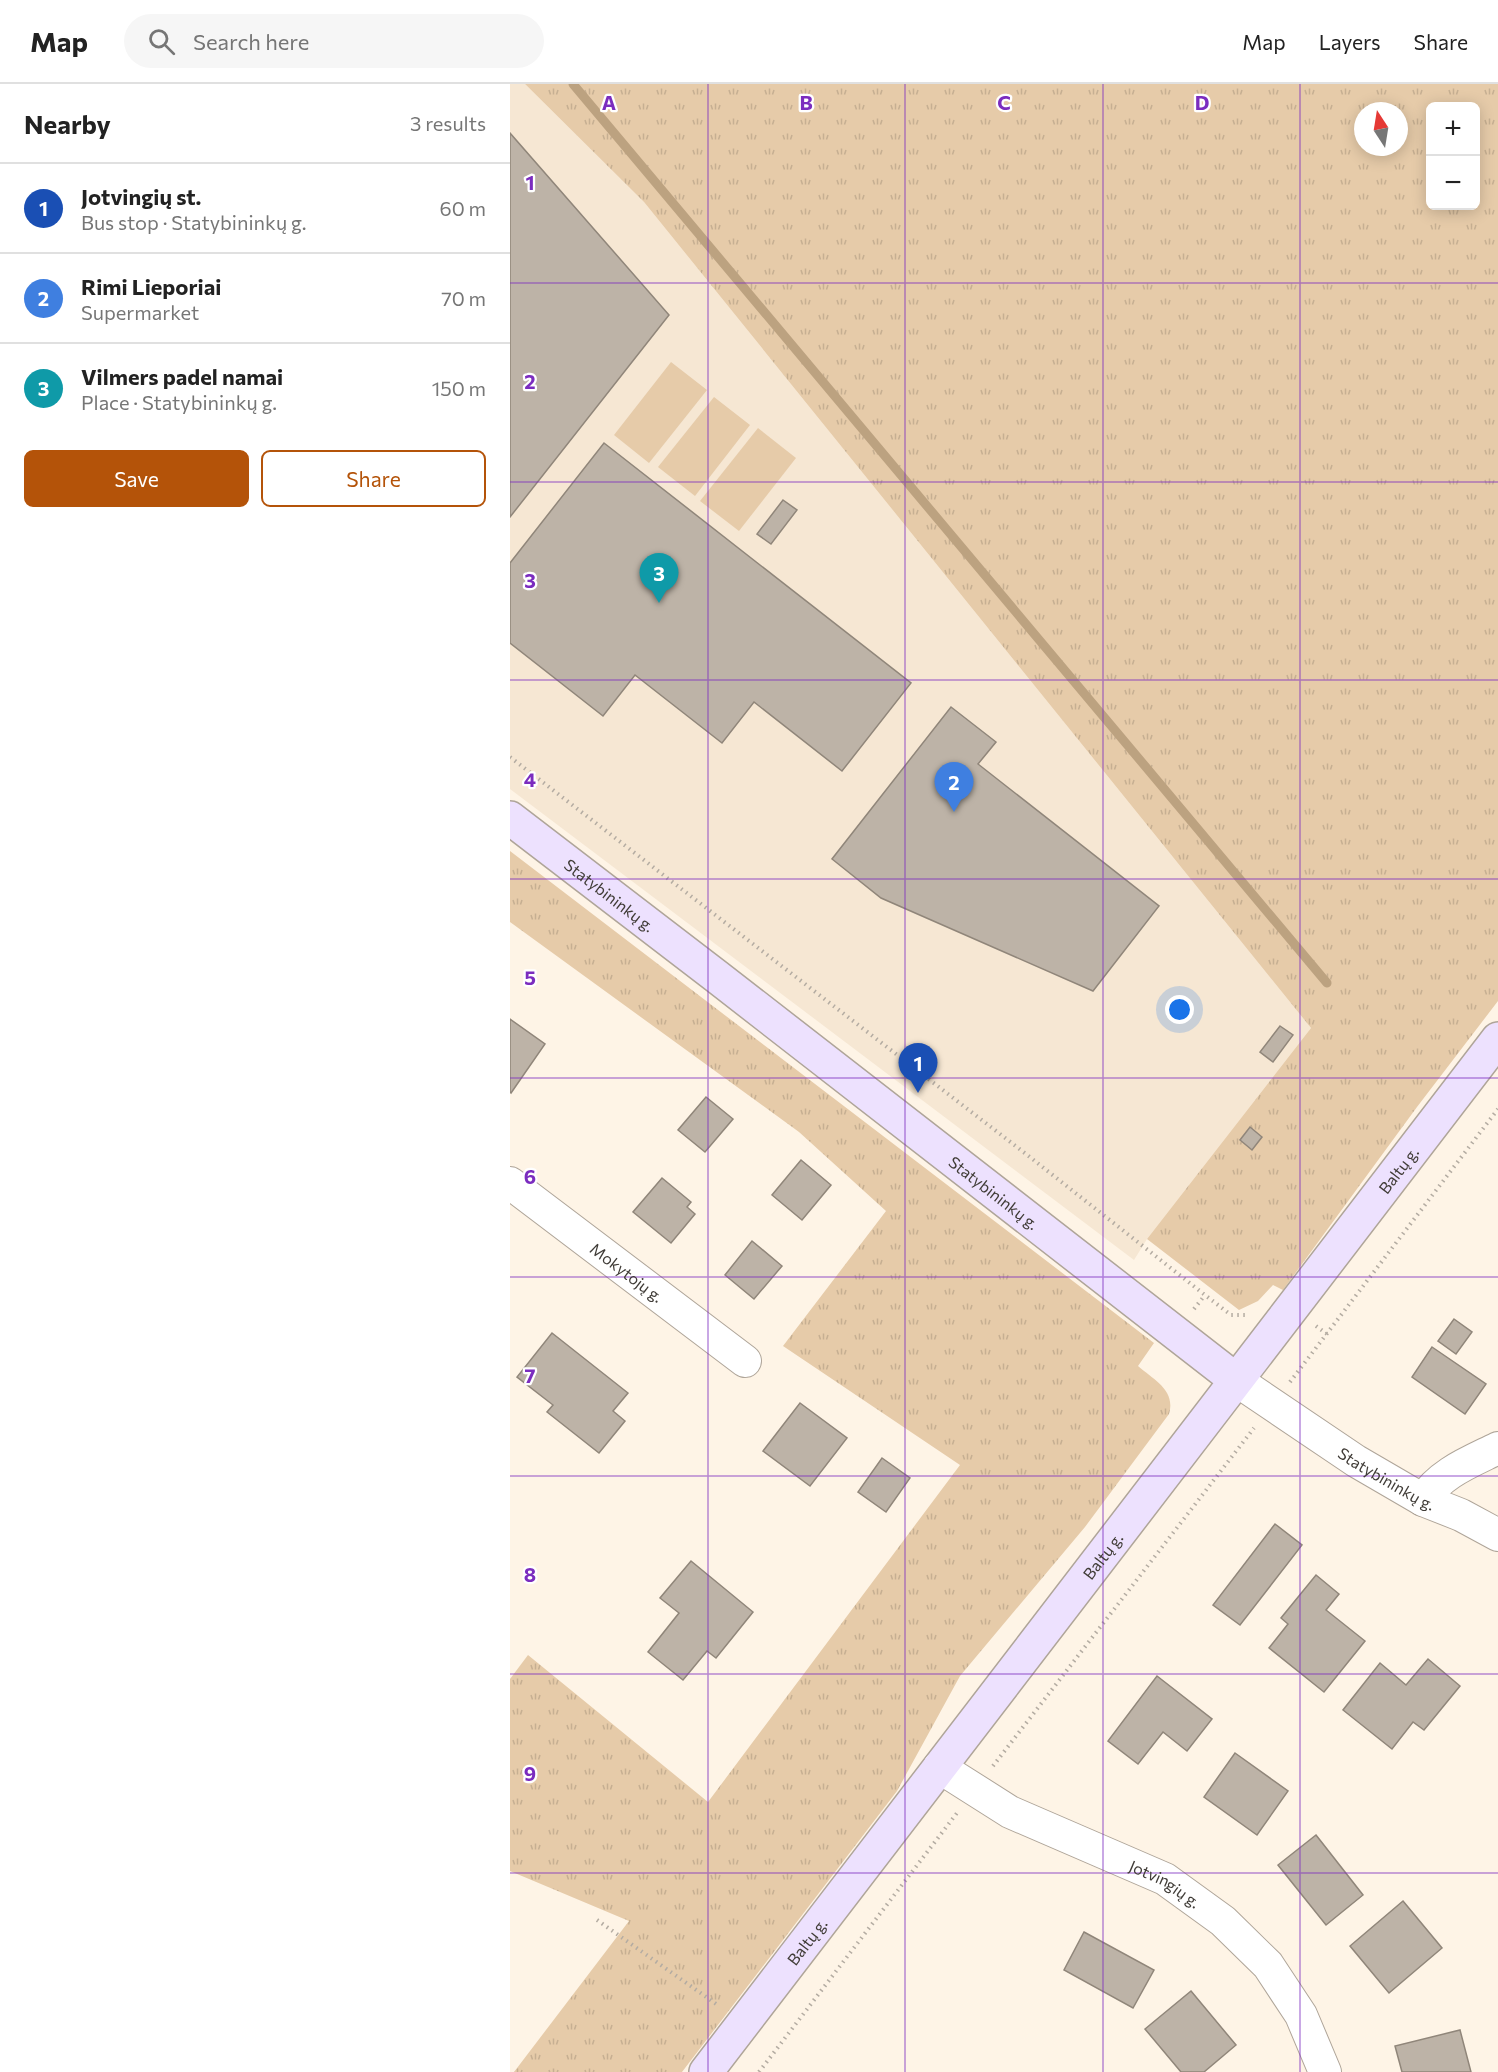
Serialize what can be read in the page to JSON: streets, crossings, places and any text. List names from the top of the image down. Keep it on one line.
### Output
{"streets":{"main road":["Statybininkų g.","Baltų g."],"street":["Mokytojų g.","Jotvingių g."]},"crossings":[["Statybininkų g.","Baltų g."],["Baltų g.","Jotvingių g."]],"north":"top","page":{"header":"Map","search":"Search here","nav":["Map","Layers","Share"],"heading":["Nearby","3 results"],"map_buttons":["+","−"],"list":[{"mark":"1","name":"Jotvingių st.","note":"Bus stop · Statybininkų g.","value":"60 m"},{"mark":"2","name":"Rimi Lieporiai","note":"Supermarket","value":"70 m"},{"mark":"3","name":"Vilmers padel namai","note":"Place · Statybininkų g.","value":"150 m"}],"buttons":["Save","Share"],"pins":["3","2","1"]},"grid":{"columns":["A","B","C","D"],"rows":["1","2","3","4","5","6","7","8","9"]}}
